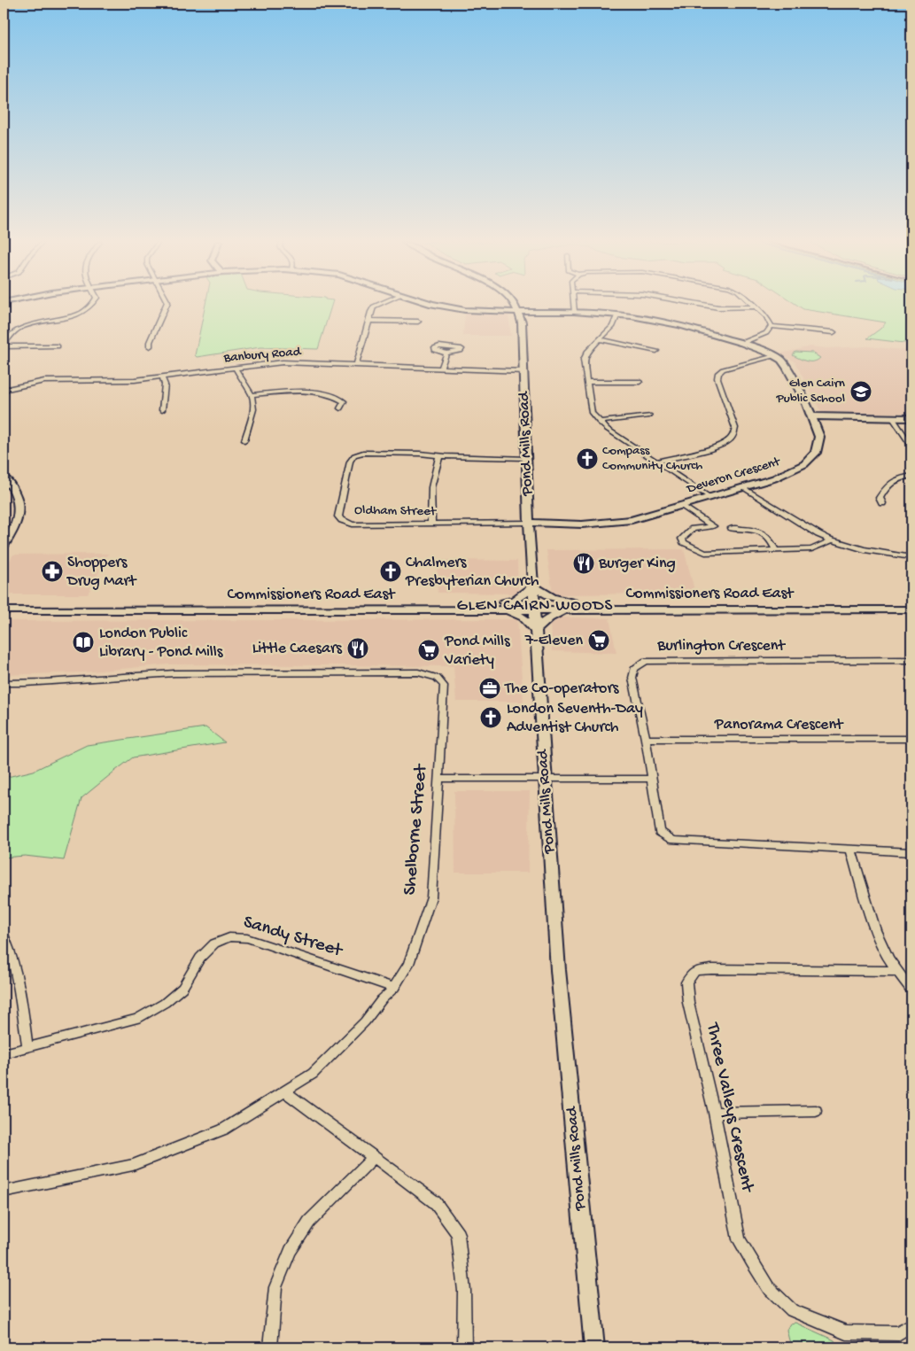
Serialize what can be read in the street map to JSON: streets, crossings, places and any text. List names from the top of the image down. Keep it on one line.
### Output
{"streets":{"main road":["Pond Mills Road","Deveron Crescent","Commissioners Road East"],"street":["Banbury Road","Oldham Street","Burlington Crescent","Panorama Crescent","Shelborne Street","Sandy Street","Three Valleys Crescent"]},"crossings":[["Banbury Road","Pond Mills Road"],["Pond Mills Road","Deveron Crescent"],["Pond Mills Road","Oldham Street"],["Pond Mills Road","Commissioners Road East"],["Deveron Crescent","Oldham Street"],["Burlington Crescent","Panorama Crescent"],["Shelborne Street","Sandy Street"]],"districts":["GLEN CAIRN WOODS"],"places":{"school or university":["Glen Cairn Public School"],"church":["Compass Community Church","Chalmers Presbyterian Church","London Seventh-Day Adventist Church"],"restaurant":["Burger King","Little Caesars"],"pharmacy":["Shoppers Drug Mart"],"supermarket":["7-Eleven","Pond Mills Variety"],"library":["London Public Library - Pond Mills"],"office":["The Co-operators"]}}
